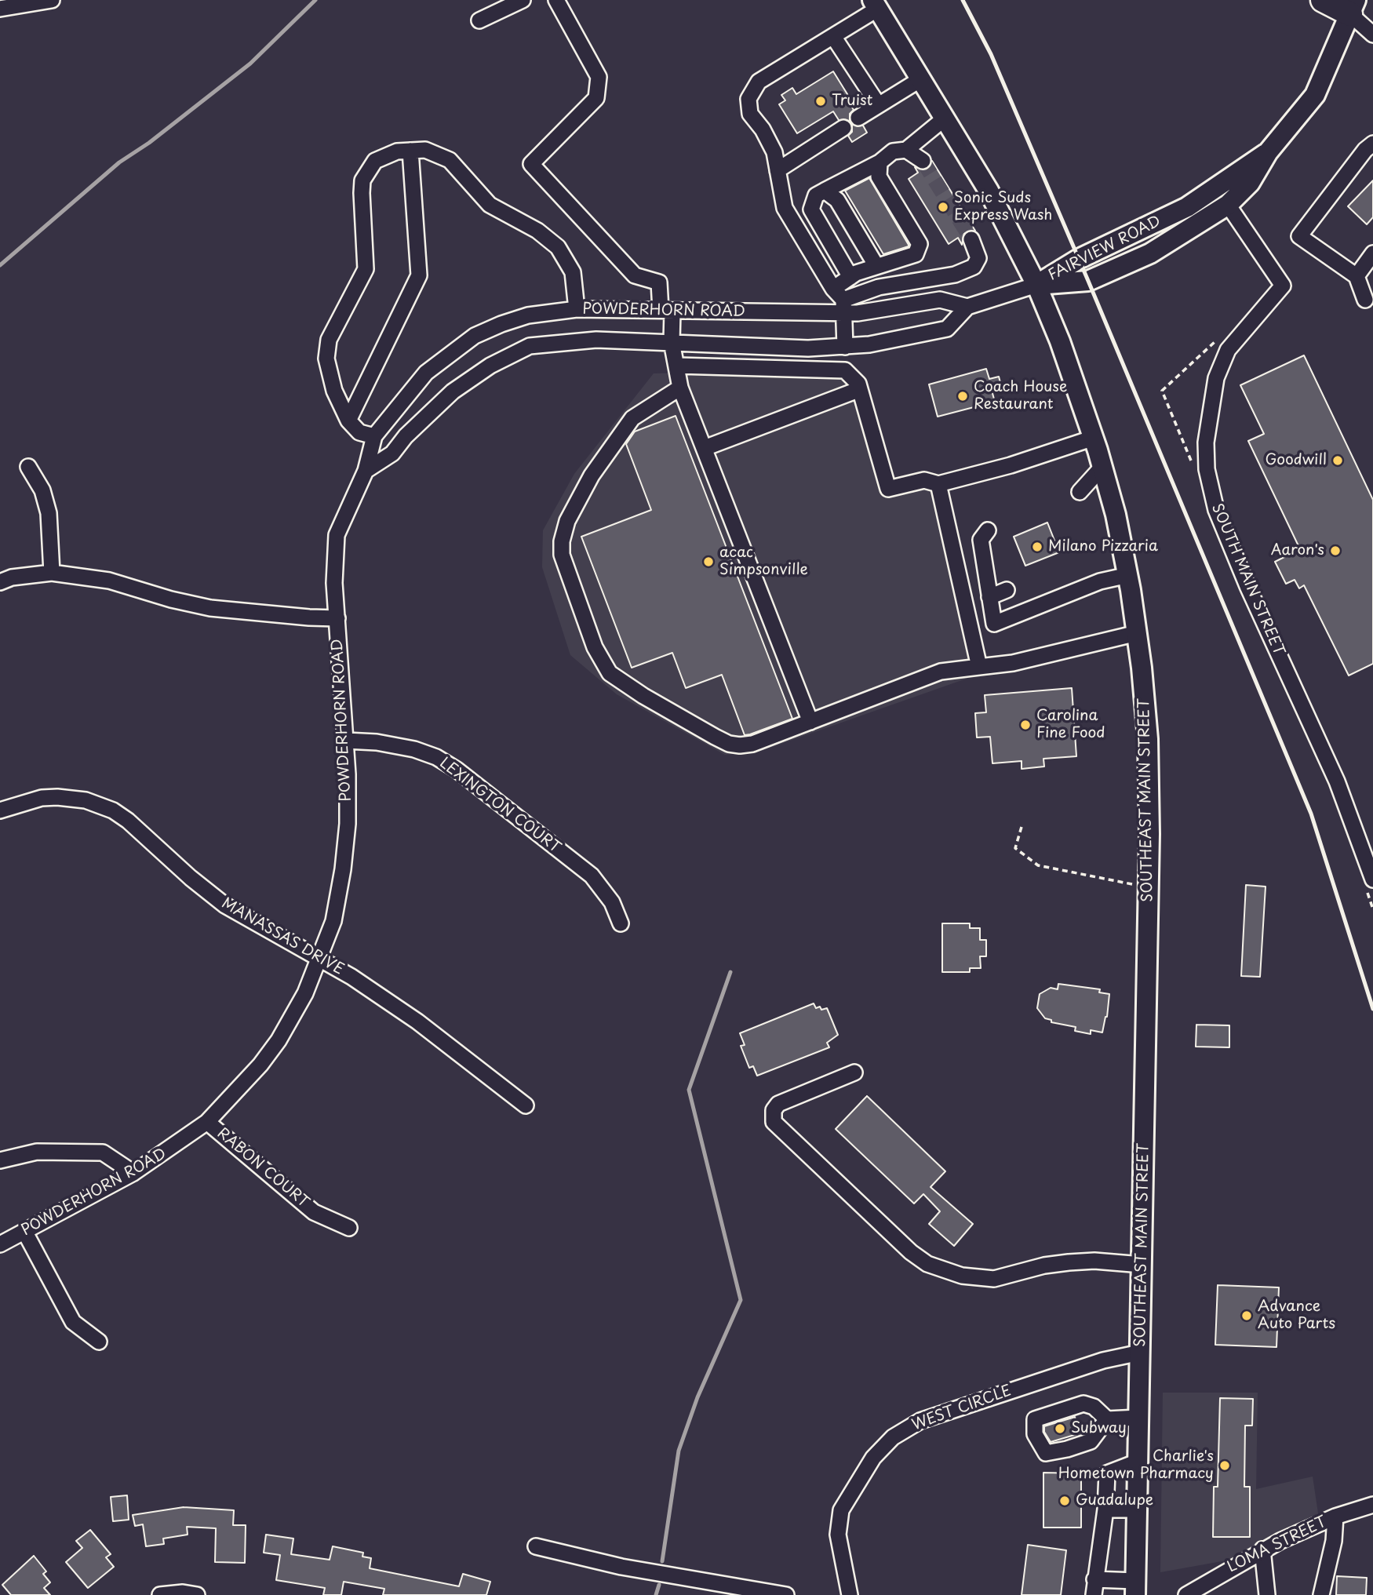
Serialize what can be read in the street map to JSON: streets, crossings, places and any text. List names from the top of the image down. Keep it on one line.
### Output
{"streets":{"main road":["FAIRVIEW ROAD","SOUTHEAST MAIN STREET"],"street":["POWDERHORN ROAD","SOUTH MAIN STREET","LEXINGTON COURT","MANASSAS DRIVE","RABON COURT","WEST CIRCLE","LOMA STREET"]},"crossings":[["FAIRVIEW ROAD","POWDERHORN ROAD"],["FAIRVIEW ROAD","SOUTH MAIN STREET"],["FAIRVIEW ROAD","SOUTHEAST MAIN STREET"],["POWDERHORN ROAD","SOUTHEAST MAIN STREET"],["POWDERHORN ROAD","LEXINGTON COURT"],["POWDERHORN ROAD","MANASSAS DRIVE"],["POWDERHORN ROAD","RABON COURT"],["SOUTHEAST MAIN STREET","WEST CIRCLE"]],"places":["Truist","Sonic Suds Express Wash","Coach House Restaurant","Goodwill","Milano Pizzaria","Aaron's","acac Simpsonville","Carolina Fine Food","Advance Auto Parts","Subway","Charlie's Hometown Pharmacy","Guadalupe"]}
